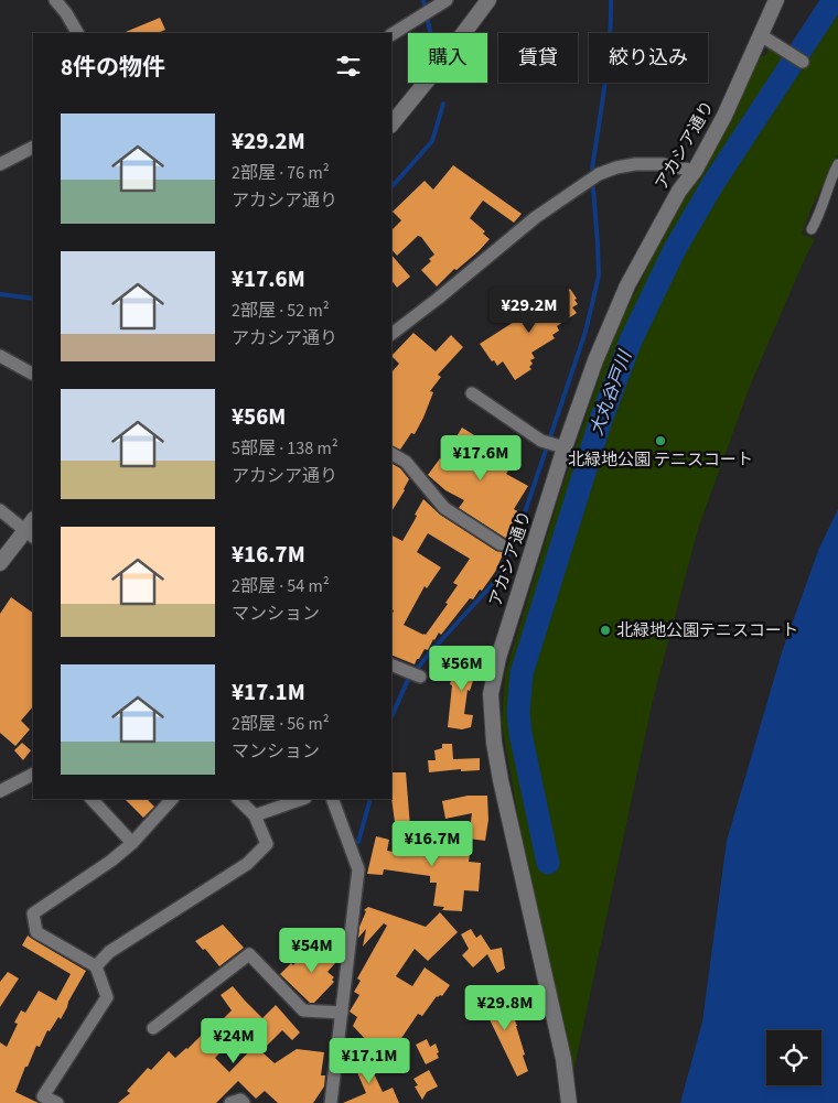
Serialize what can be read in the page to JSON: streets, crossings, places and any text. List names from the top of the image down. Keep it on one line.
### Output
{"streets":{"street":["アカシア通り"]},"water":["大丸谷戸川"],"places":["北緑地公園 テニスコート","北緑地公園テニスコート"],"page":{"chip":["購入","賃貸","絞り込み"],"heading":"8件の物件","list":[{"name":"¥29.2M","note":"2部屋 · 76 m² · アカシア通り"},{"name":"¥17.6M","note":"2部屋 · 52 m² · アカシア通り"},{"name":"¥56M","note":"5部屋 · 138 m² · アカシア通り"},{"name":"¥16.7M","note":"2部屋 · 54 m² · マンション"},{"name":"¥17.1M","note":"2部屋 · 56 m² · マンション"}],"price":["¥29.2M","¥17.6M","¥56M","¥16.7M","¥54M","¥29.8M","¥24M","¥17.1M"]}}
